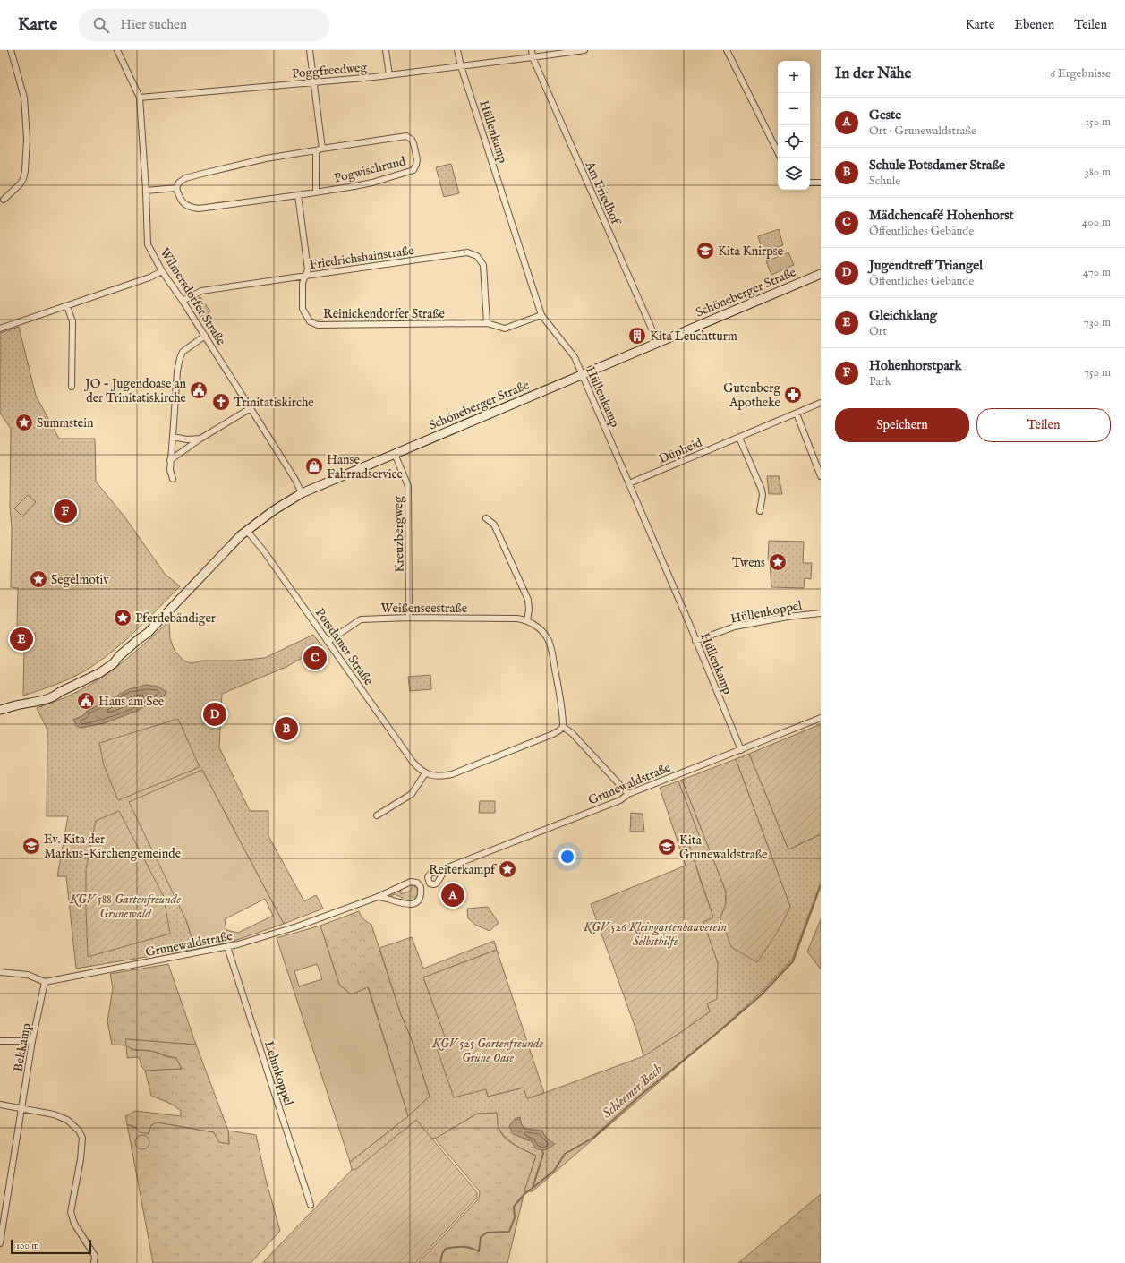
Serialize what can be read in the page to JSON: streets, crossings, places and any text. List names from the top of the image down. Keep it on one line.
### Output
{"streets":{"street":["Poggfreedweg","Hüllenkamp","Pogwischrund","Am Friedhof","Friedrichshainstraße","Schöneberger Straße","Wilmersdorfer Straße","Reinickendorfer Straße","Düpheid","Kreuzbergweg","Weißenseestraße","Hüllenkoppel","Potsdamer Straße","Grunewaldstraße","Bekkamp","Lehmkoppel"]},"crossings":[["Poggfreedweg","Hüllenkamp"],["Poggfreedweg","Am Friedhof"],["Poggfreedweg","Wilmersdorfer Straße"],["Hüllenkamp","Schöneberger Straße"],["Hüllenkamp","Reinickendorfer Straße"],["Hüllenkamp","Düpheid"],["Hüllenkamp","Hüllenkoppel"],["Hüllenkamp","Grunewaldstraße"],["Pogwischrund","Reinickendorfer Straße"],["Am Friedhof","Schöneberger Straße"],["Friedrichshainstraße","Wilmersdorfer Straße"],["Friedrichshainstraße","Reinickendorfer Straße"],["Schöneberger Straße","Wilmersdorfer Straße"],["Schöneberger Straße","Kreuzbergweg"],["Schöneberger Straße","Potsdamer Straße"],["Kreuzbergweg","Weißenseestraße"],["Weißenseestraße","Potsdamer Straße"],["Grunewaldstraße","Bekkamp"],["Grunewaldstraße","Lehmkoppel"]],"water":["Schleemer Bach"],"parks":["KGV 588 Gartenfreunde Grunewald","KGV 526 Kleingartenbauverein Selbsthilfe","KGV 525 Gartenfreunde Grüne Oase"],"places":{"school or university":["Kita Knirpse","Ev. Kita der Markus-Kirchengemeinde","Kita Grunewaldstraße"],"building":["Kita Leuchtturm"],"public building":["JO - Jugendoase an der Trinitatiskirche","Haus am See"],"pharmacy":["Gutenberg Apotheke"],"church":["Trinitatiskirche"],"place":["Summstein","Twens","Segelmotiv","Pferdebändiger","Reiterkampf"],"shop":["Hanse Fahrradservice"]},"scale_bar":"100 m","page":{"header":"Karte","search":"Hier suchen","nav":["Karte","Ebenen","Teilen"],"heading":["In der Nähe","6 Ergebnisse"],"map_buttons":["+","−"],"list":[{"mark":"A","name":"Geste","note":"Ort · Grunewaldstraße","value":"150 m"},{"mark":"B","name":"Schule Potsdamer Straße","note":"Schule","value":"380 m"},{"mark":"C","name":"Mädchencafé Hohenhorst","note":"Öffentliches Gebäude","value":"400 m"},{"mark":"D","name":"Jugendtreff Triangel","note":"Öffentliches Gebäude","value":"470 m"},{"mark":"E","name":"Gleichklang","note":"Ort","value":"730 m"},{"mark":"F","name":"Hohenhorstpark","note":"Park","value":"750 m"}],"buttons":["Speichern","Teilen"],"pins":["F","E","C","D","B","A"],"scale":"100 m"}}
